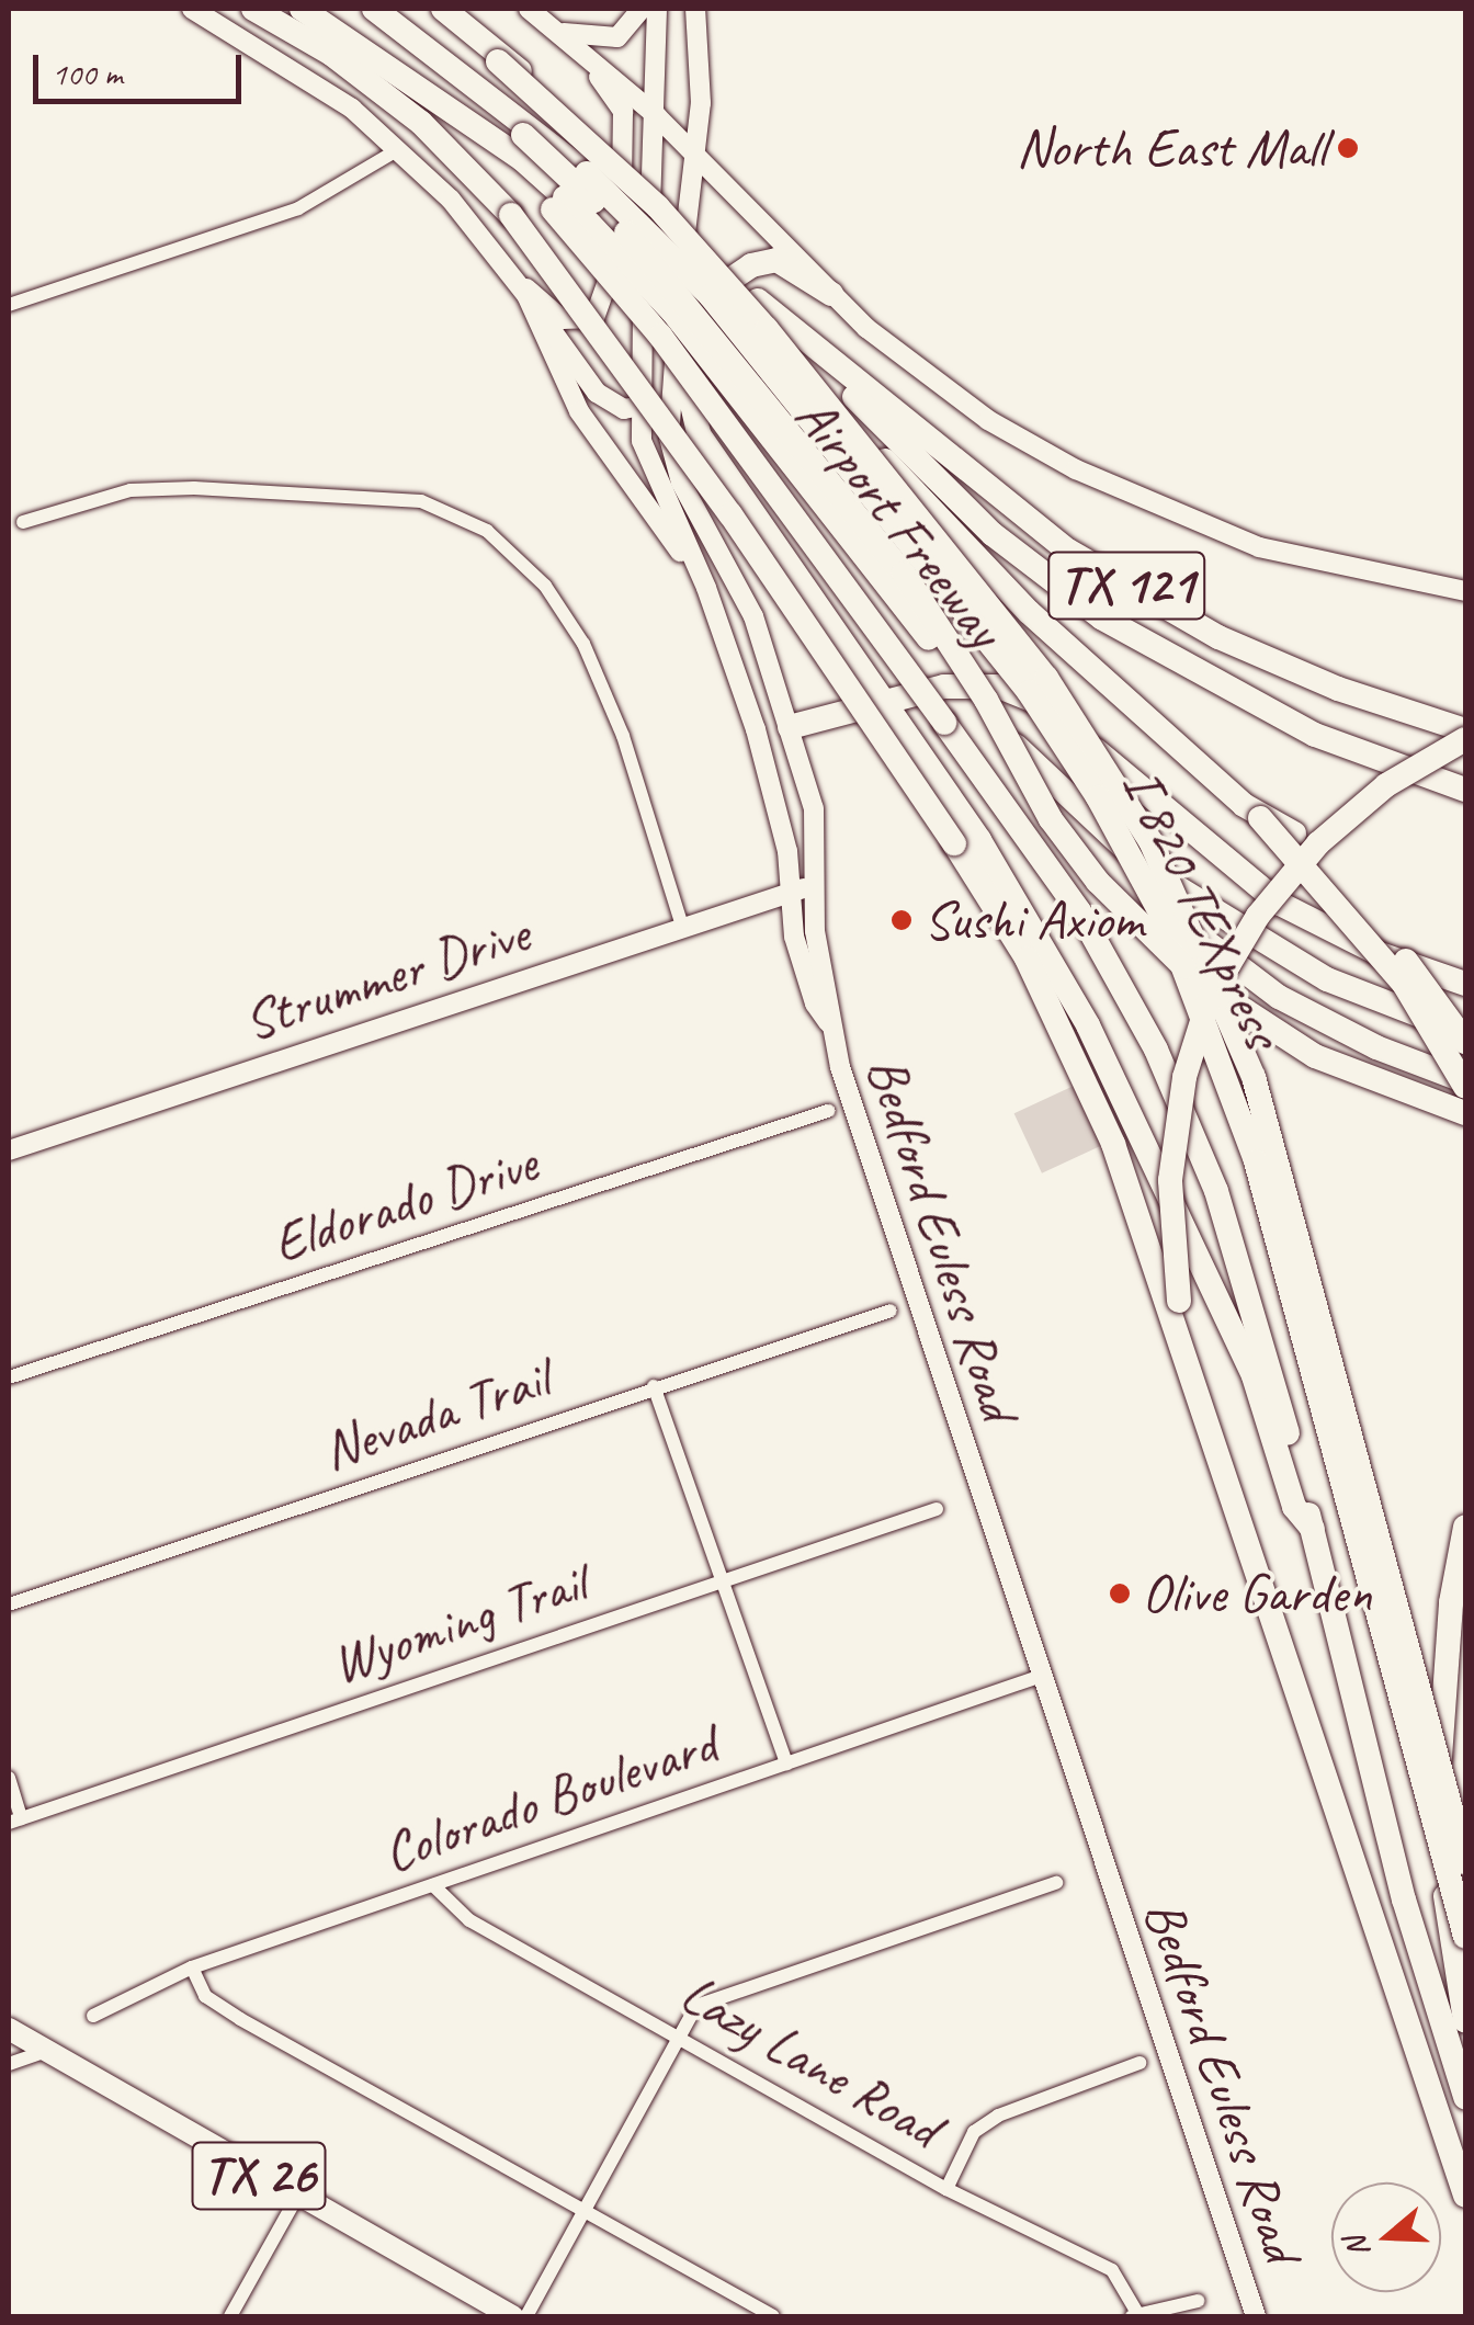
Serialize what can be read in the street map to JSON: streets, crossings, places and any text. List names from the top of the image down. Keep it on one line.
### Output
{"streets":{"highway":["Airport Freeway","TX 121","I 820 TEXpress"],"main road":["Strummer Drive","Bedford Euless Road","TX 26"],"street":["Eldorado Drive","Nevada Trail","Wyoming Trail","Colorado Boulevard","Lazy Lane Road"]},"crossings":[["Airport Freeway","Bedford Euless Road"],["Strummer Drive","Bedford Euless Road"],["Bedford Euless Road","Colorado Boulevard"],["Colorado Boulevard","Lazy Lane Road"]],"places":["North East Mall","Sushi Axiom","Olive Garden"],"scale_bar":"100 m","north":"left"}
